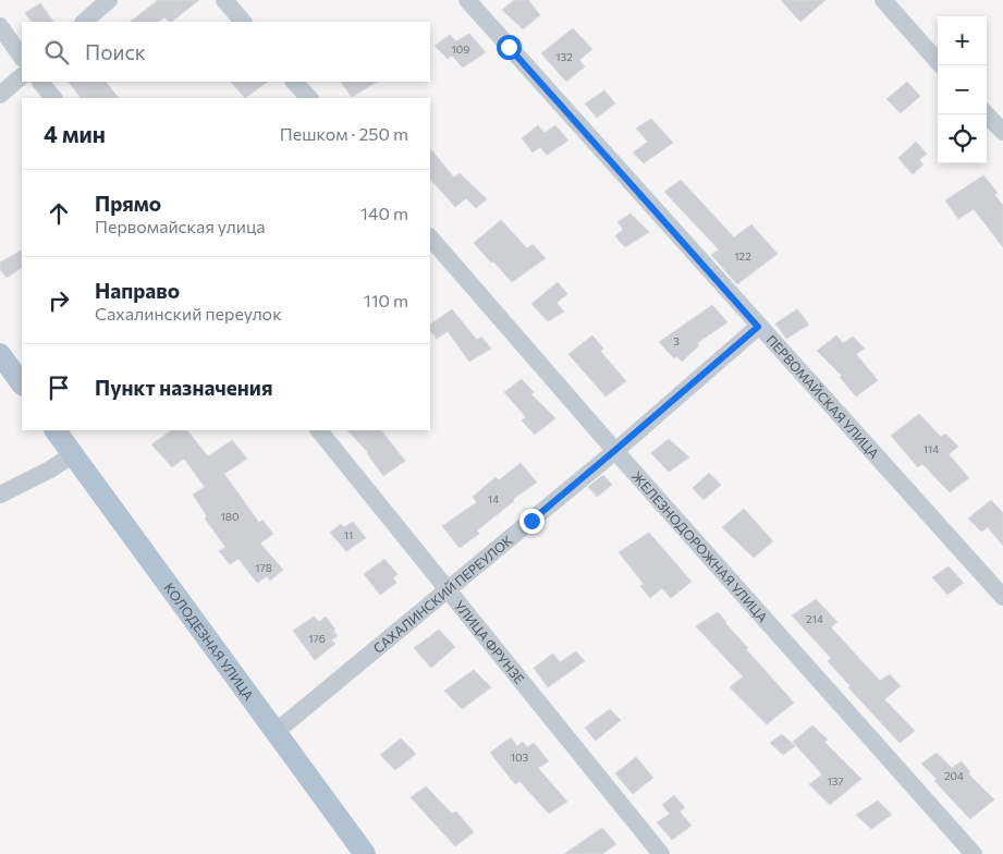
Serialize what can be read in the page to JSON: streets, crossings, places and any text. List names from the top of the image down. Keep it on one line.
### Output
{"streets":{"main road":["КОЛОДЕЗНАЯ УЛИЦА"],"street":["ПЕРВОМАЙСКАЯ УЛИЦА","ЖЕЛЕЗНОДОРОЖНАЯ УЛИЦА","САХАЛИНСКИЙ ПЕРЕУЛОК","УЛИЦА ФРУНЗЕ"]},"crossings":[["ПЕРВОМАЙСКАЯ УЛИЦА","САХАЛИНСКИЙ ПЕРЕУЛОК"],["ЖЕЛЕЗНОДОРОЖНАЯ УЛИЦА","САХАЛИНСКИЙ ПЕРЕУЛОК"],["САХАЛИНСКИЙ ПЕРЕУЛОК","КОЛОДЕЗНАЯ УЛИЦА"],["САХАЛИНСКИЙ ПЕРЕУЛОК","УЛИЦА ФРУНЗЕ"]],"house_numbers":["109","132","122","3","114","14","180","11","178","214","176","103","204","137"],"page":{"map_buttons":["+","−"],"search":"Поиск","heading":["4 мин","Пешком · 250 m"],"list":[["Прямо","Первомайская улица","140 m"],["Направо","Сахалинский переулок","110 m"],"Пункт назначения"]}}
